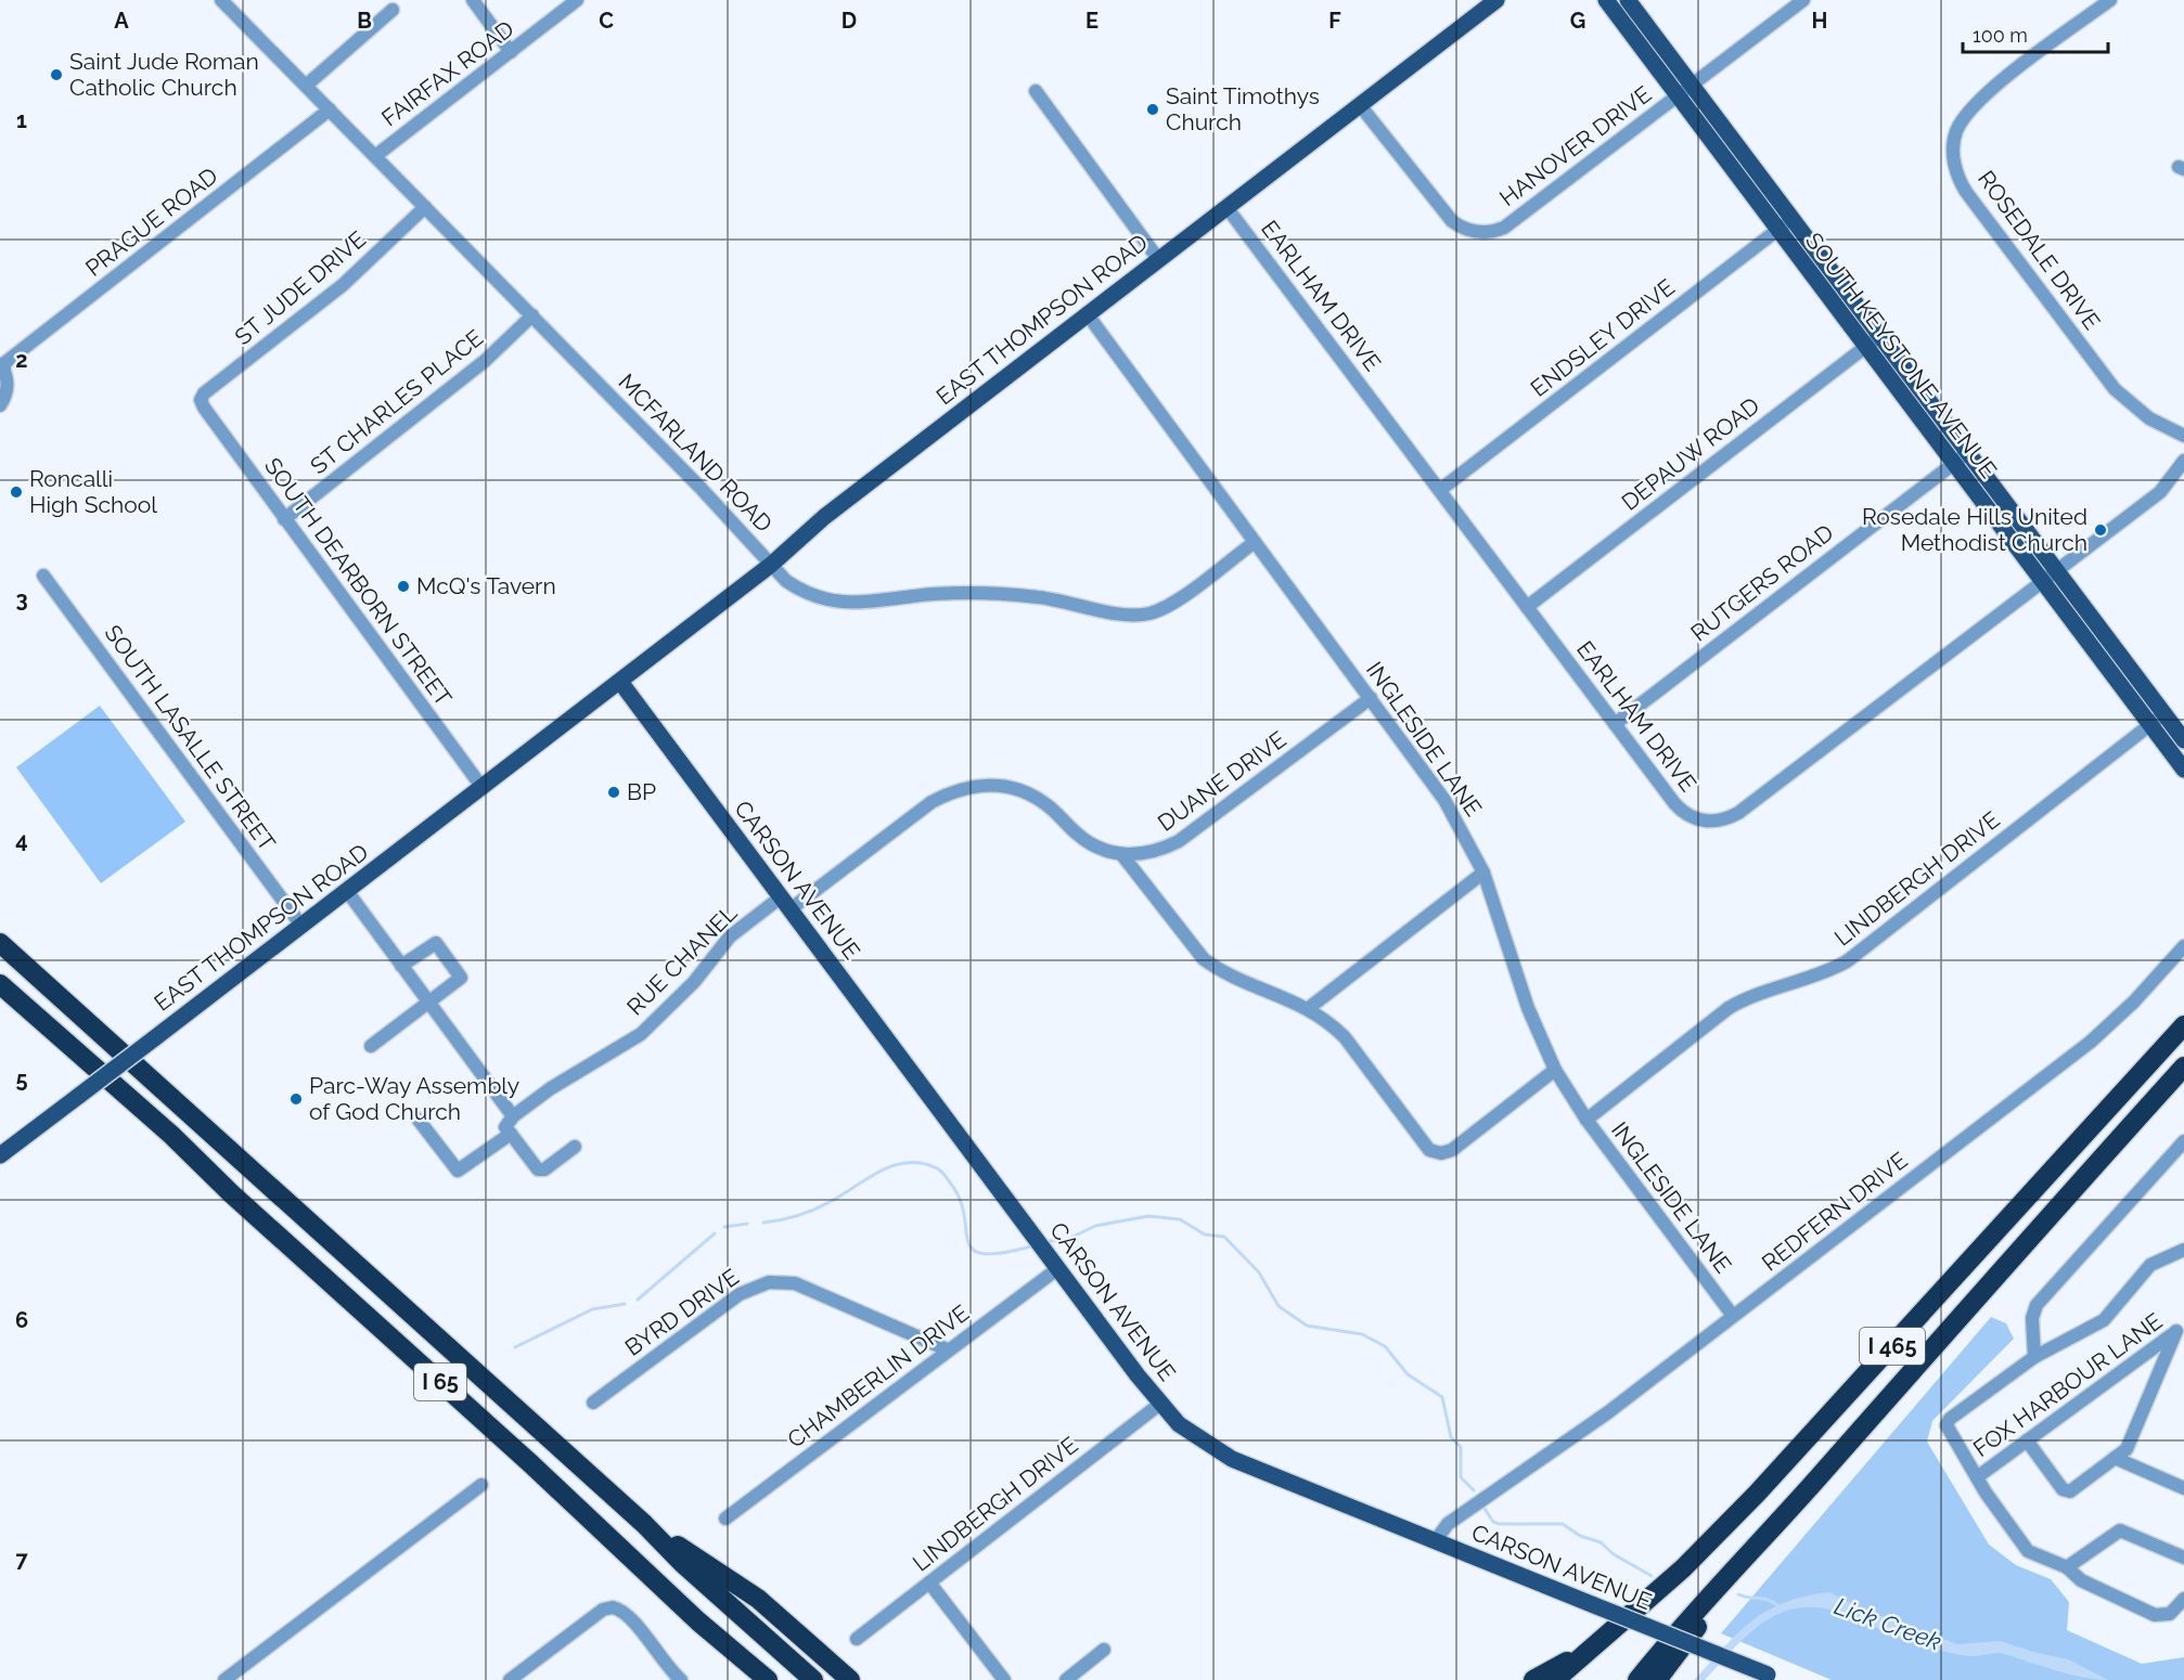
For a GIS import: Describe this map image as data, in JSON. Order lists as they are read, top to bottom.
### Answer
{
  "streets": {
    "highway": ["I 465", "I 65"],
    "main road": ["EAST THOMPSON ROAD", "SOUTH KEYSTONE AVENUE", "CARSON AVENUE"],
    "street": [
      "FAIRFAX ROAD",
      "HANOVER DRIVE",
      "PRAGUE ROAD",
      "ROSEDALE DRIVE",
      "ST JUDE DRIVE",
      "EARLHAM DRIVE",
      "ENDSLEY DRIVE",
      "ST CHARLES PLACE",
      "MCFARLAND ROAD",
      "DEPAUW ROAD",
      "SOUTH DEARBORN STREET",
      "RUTGERS ROAD",
      "SOUTH LASALLE STREET",
      "INGLESIDE LANE",
      "DUANE DRIVE",
      "LINDBERGH DRIVE",
      "RUE CHANEL",
      "REDFERN DRIVE",
      "BYRD DRIVE",
      "CHAMBERLIN DRIVE",
      "FOX HARBOUR LANE"
    ]
  },
  "crossings": [
    ["FAIRFAX ROAD", "MCFARLAND ROAD"],
    ["HANOVER DRIVE", "EAST THOMPSON ROAD"],
    ["HANOVER DRIVE", "SOUTH KEYSTONE AVENUE"],
    ["PRAGUE ROAD", "MCFARLAND ROAD"],
    ["ST JUDE DRIVE", "MCFARLAND ROAD"],
    ["ST JUDE DRIVE", "SOUTH DEARBORN STREET"],
    ["EARLHAM DRIVE", "EAST THOMPSON ROAD"],
    ["EARLHAM DRIVE", "ENDSLEY DRIVE"],
    ["EARLHAM DRIVE", "SOUTH KEYSTONE AVENUE"],
    ["EARLHAM DRIVE", "DEPAUW ROAD"],
    ["EARLHAM DRIVE", "RUTGERS ROAD"],
    ["EAST THOMPSON ROAD", "MCFARLAND ROAD"],
    ["EAST THOMPSON ROAD", "SOUTH DEARBORN STREET"],
    ["EAST THOMPSON ROAD", "SOUTH LASALLE STREET"],
    ["EAST THOMPSON ROAD", "INGLESIDE LANE"],
    ["EAST THOMPSON ROAD", "CARSON AVENUE"],
    ["ENDSLEY DRIVE", "SOUTH KEYSTONE AVENUE"],
    ["SOUTH KEYSTONE AVENUE", "DEPAUW ROAD"],
    ["SOUTH KEYSTONE AVENUE", "RUTGERS ROAD"],
    ["SOUTH KEYSTONE AVENUE", "LINDBERGH DRIVE"],
    ["ST CHARLES PLACE", "MCFARLAND ROAD"],
    ["ST CHARLES PLACE", "SOUTH DEARBORN STREET"],
    ["MCFARLAND ROAD", "INGLESIDE LANE"],
    ["INGLESIDE LANE", "DUANE DRIVE"],
    ["INGLESIDE LANE", "LINDBERGH DRIVE"],
    ["INGLESIDE LANE", "REDFERN DRIVE"],
    ["DUANE DRIVE", "CARSON AVENUE"],
    ["DUANE DRIVE", "RUE CHANEL"],
    ["LINDBERGH DRIVE", "CARSON AVENUE"],
    ["CARSON AVENUE", "RUE CHANEL"],
    ["CARSON AVENUE", "REDFERN DRIVE"],
    ["CARSON AVENUE", "CHAMBERLIN DRIVE"],
    ["BYRD DRIVE", "CHAMBERLIN DRIVE"]
  ],
  "water": ["Lick Creek"],
  "places": [
    "Saint Jude Roman Catholic Church",
    "Saint Timothys Church",
    "Roncalli High School",
    "Rosedale Hills United Methodist Church",
    "McQ's Tavern",
    "BP",
    "Parc-Way Assembly of God Church"
  ],
  "scale_bar": "100 m",
  "grid": {
    "columns": [
      "A",
      "B",
      "C",
      "D",
      "E",
      "F",
      "G",
      "H"
    ],
    "rows": [
      "1",
      "2",
      "3",
      "4",
      "5",
      "6",
      "7"
    ]
  }
}
